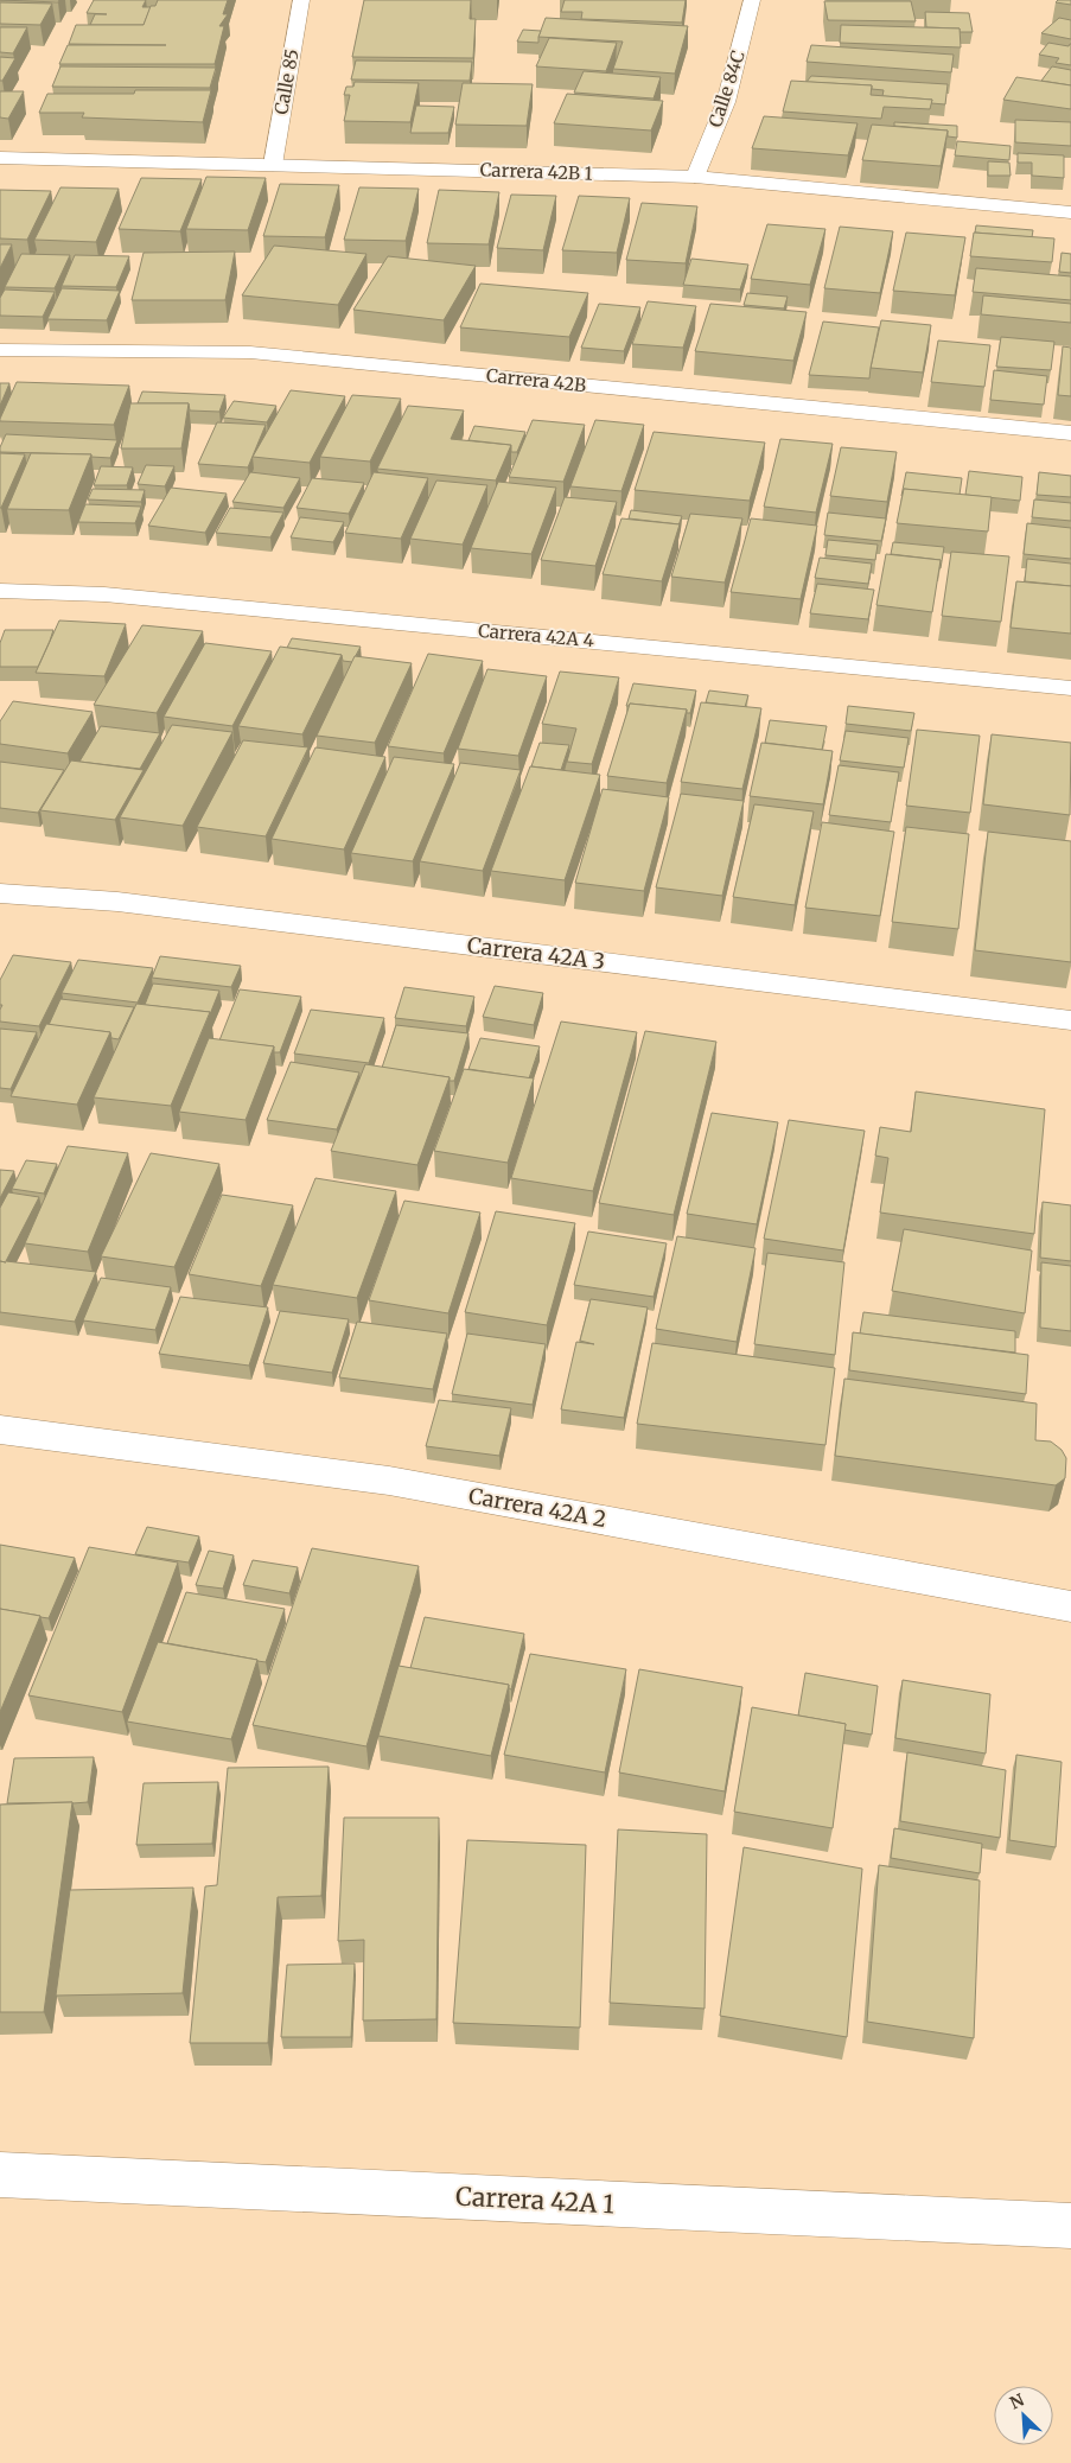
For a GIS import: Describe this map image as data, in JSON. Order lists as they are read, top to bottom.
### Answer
{
  "streets": {
    "street": [
      "Calle 85",
      "Calle 84C",
      "Carrera 42B 1",
      "Carrera 42B",
      "Carrera 42A 4",
      "Carrera 42A 3",
      "Carrera 42A 2",
      "Carrera 42A 1"
    ]
  },
  "crossings": [
    ["Calle 85", "Carrera 42B 1"],
    ["Calle 84C", "Carrera 42B 1"]
  ],
  "north": "top left"
}
